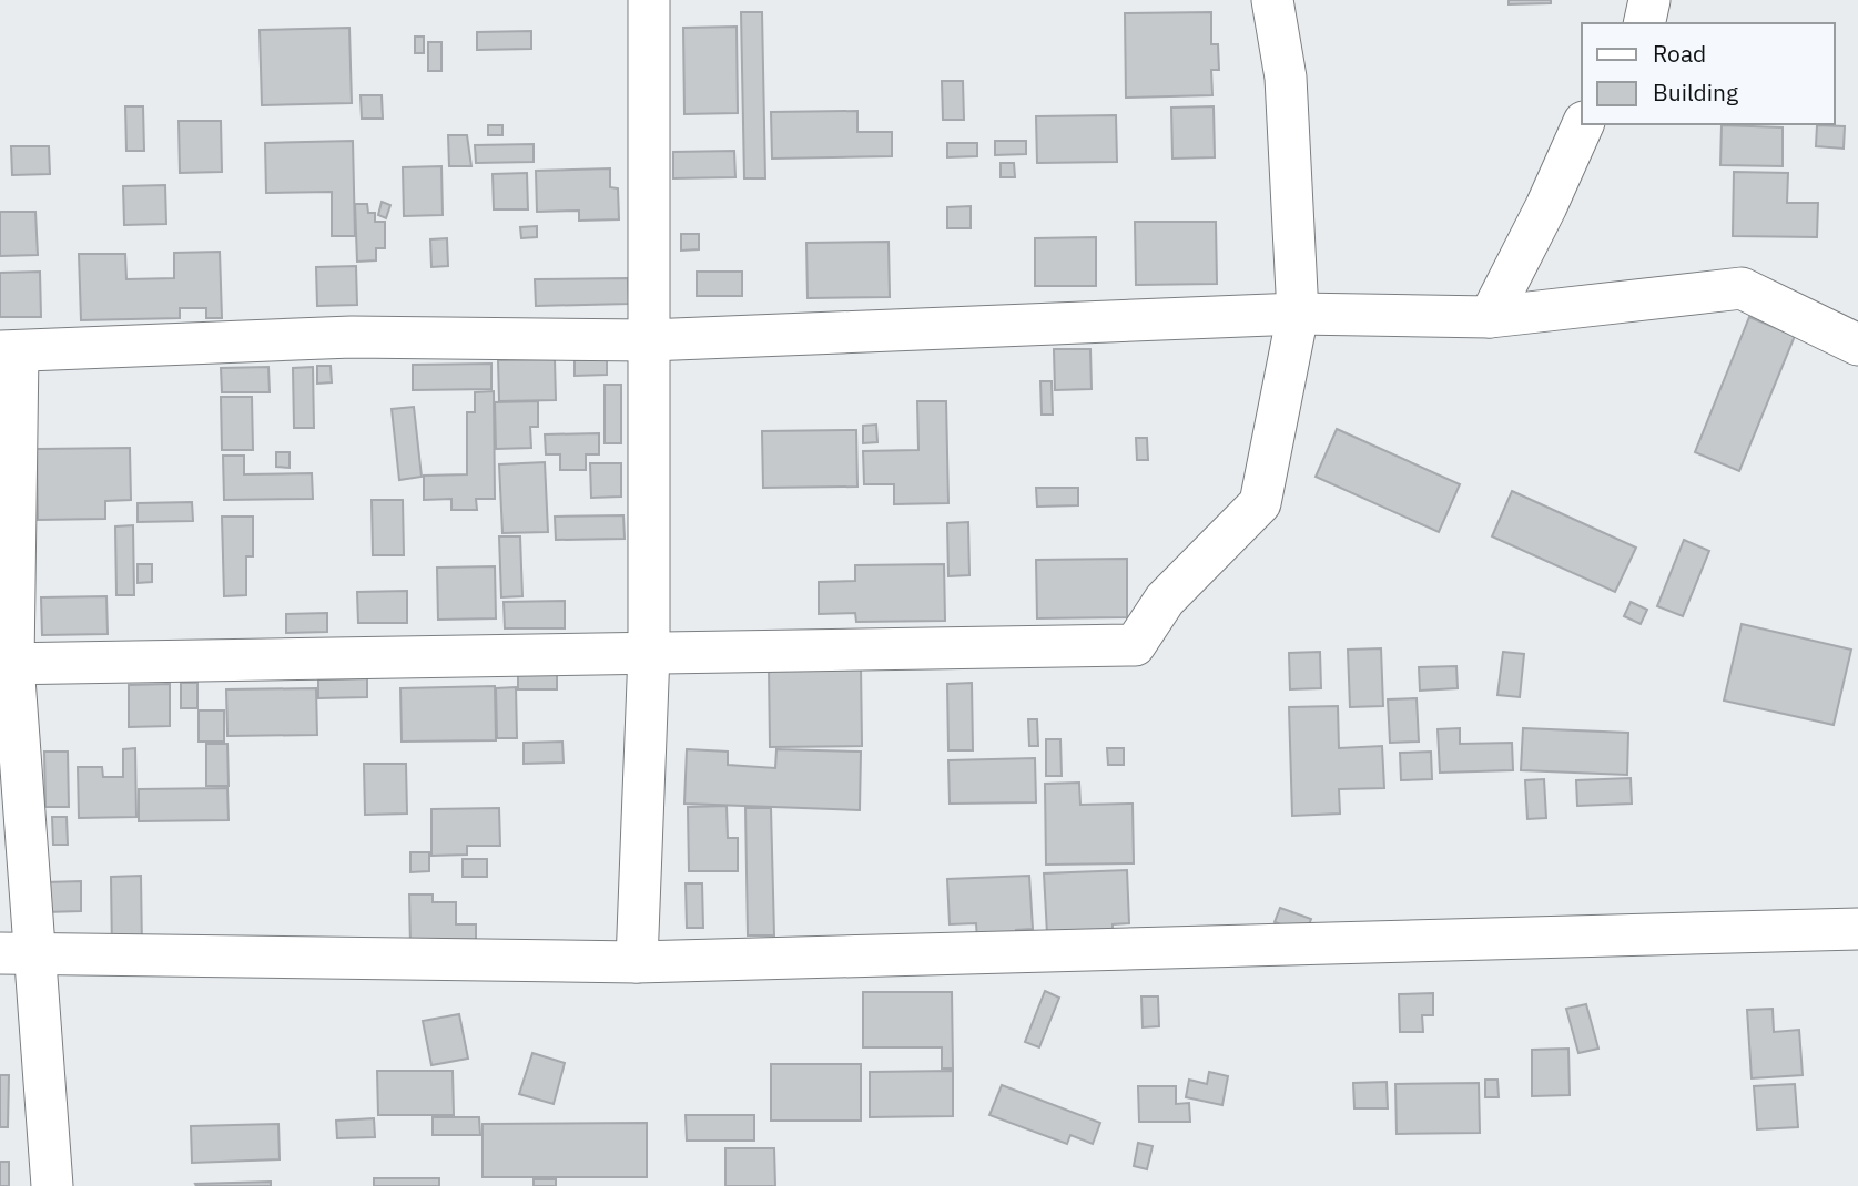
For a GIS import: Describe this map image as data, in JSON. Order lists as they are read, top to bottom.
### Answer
{
  "legend": ["Road", "Building"]
}
